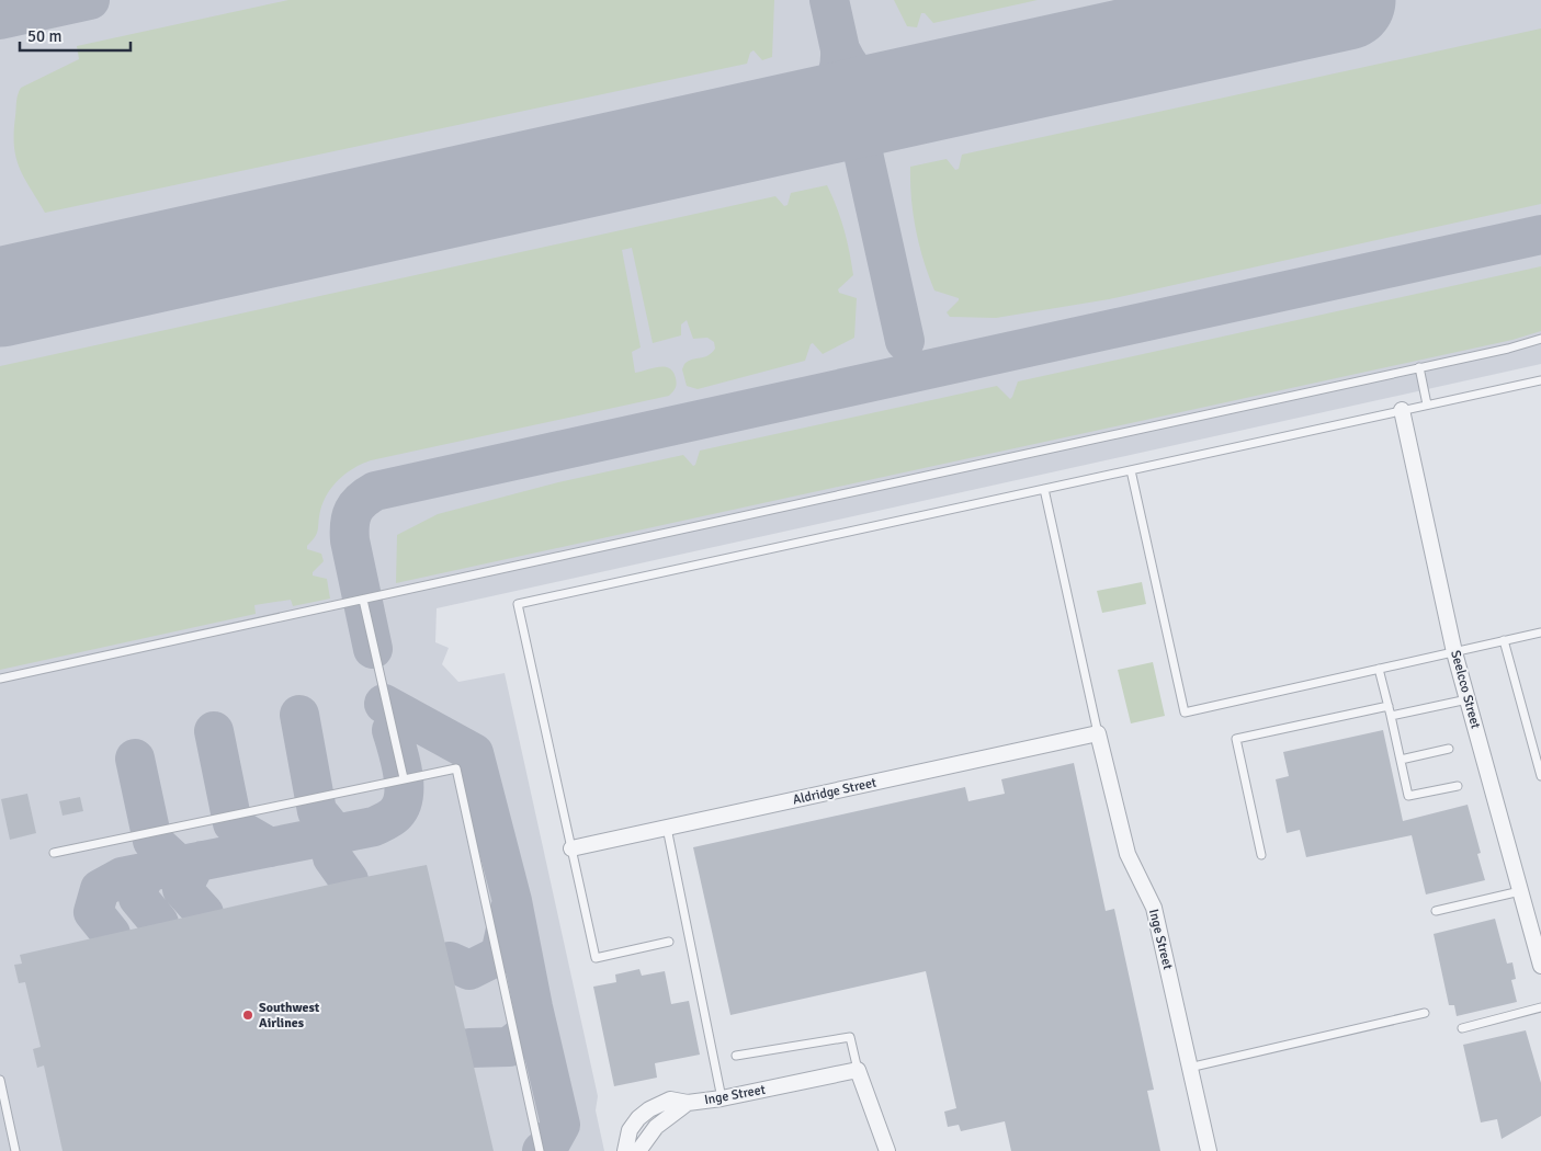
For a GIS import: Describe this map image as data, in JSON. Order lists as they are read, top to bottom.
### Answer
{
  "streets": {
    "street": ["Seelcco Street", "Aldridge Street", "Inge Street"]
  },
  "crossings": [
    ["Aldridge Street", "Inge Street"]
  ],
  "places": ["Southwest Airlines"],
  "scale_bar": "50 m"
}
